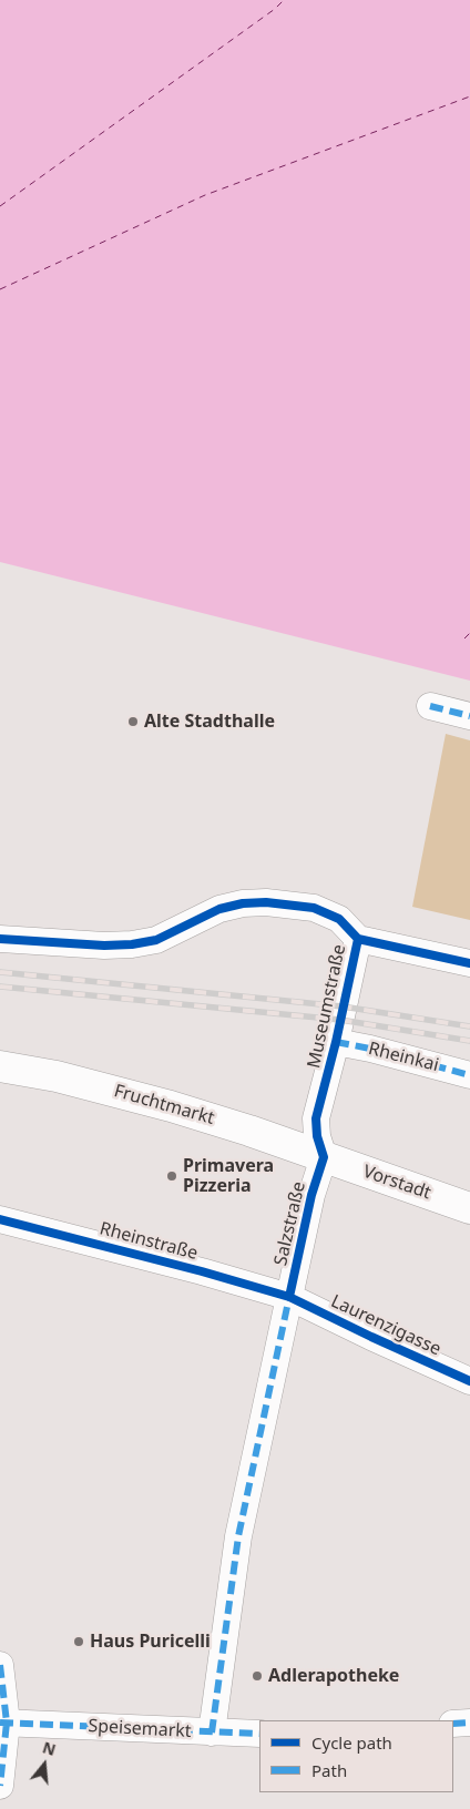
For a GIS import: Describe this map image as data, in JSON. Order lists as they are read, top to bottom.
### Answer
{
  "streets": {
    "main road": ["Fruchtmarkt", "Vorstadt"],
    "street": [
      "Museumstraße",
      "Rheinkai",
      "Salzstraße",
      "Rheinstraße",
      "Laurenzigasse",
      "Speisemarkt"
    ]
  },
  "crossings": [
    ["Museumstraße", "Rheinkai"],
    ["Museumstraße", "Fruchtmarkt"],
    ["Museumstraße", "Vorstadt"],
    ["Museumstraße", "Salzstraße"],
    ["Fruchtmarkt", "Vorstadt"],
    ["Fruchtmarkt", "Salzstraße"],
    ["Vorstadt", "Salzstraße"],
    ["Salzstraße", "Rheinstraße"],
    ["Salzstraße", "Laurenzigasse"],
    ["Salzstraße", "Speisemarkt"],
    ["Rheinstraße", "Laurenzigasse"]
  ],
  "places": [
    "Alte Stadthalle",
    "Primavera Pizzeria",
    "Haus Puricelli",
    "Adlerapotheke"
  ],
  "legend": ["Cycle path", "Path"],
  "north": "top"
}
